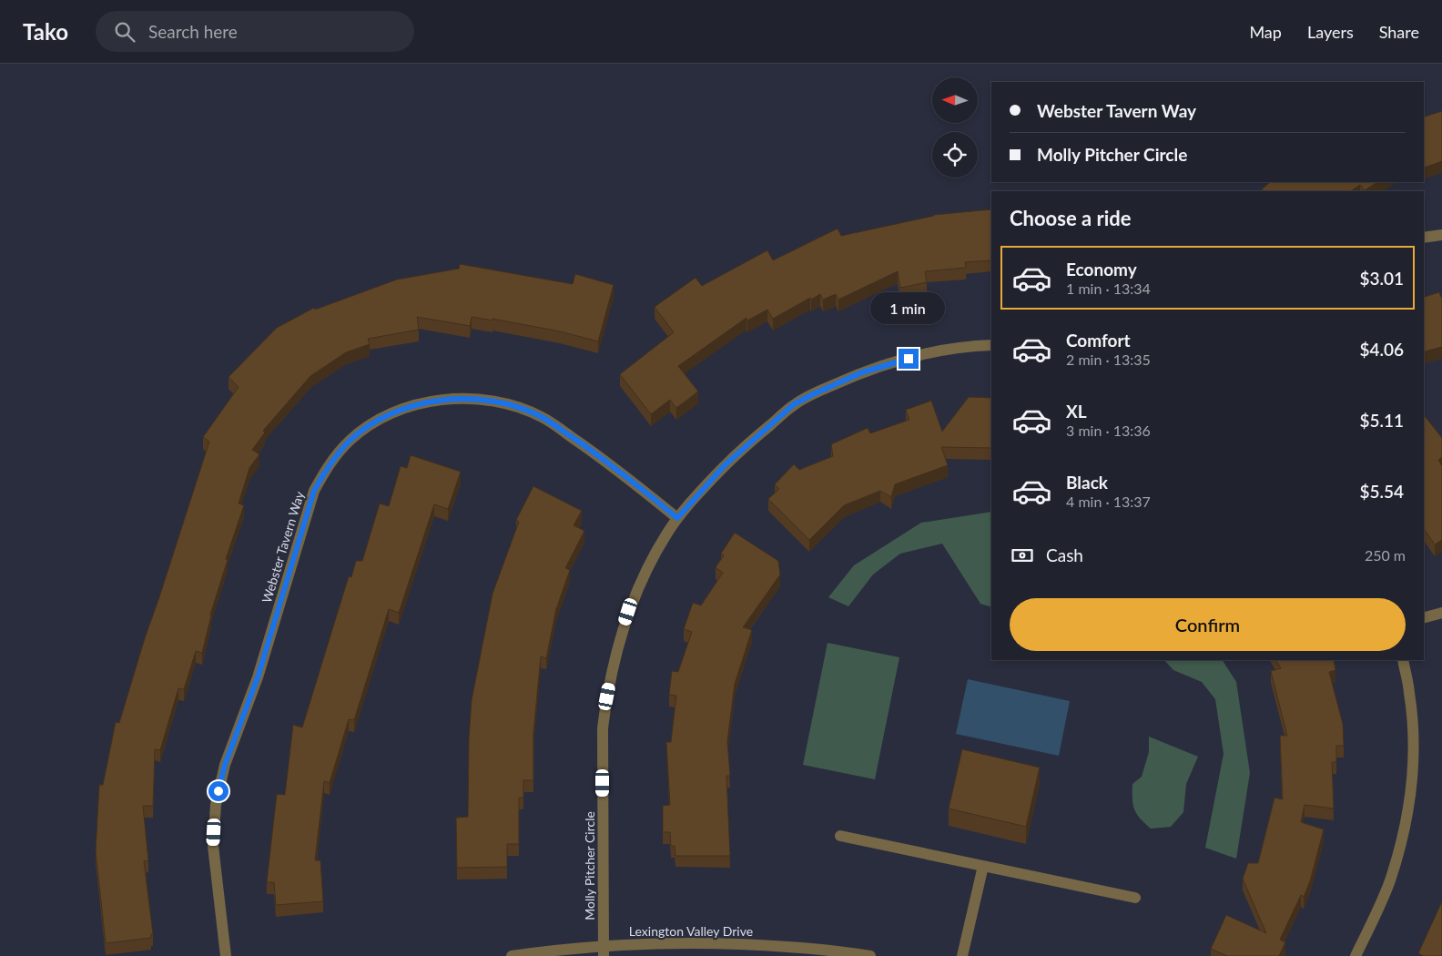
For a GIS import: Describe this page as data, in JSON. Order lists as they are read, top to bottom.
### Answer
{
  "streets": {
    "street": ["Webster Tavern Way", "Molly Pitcher Circle", "Lexington Valley Drive"]
  },
  "crossings": [
    ["Webster Tavern Way", "Molly Pitcher Circle"],
    ["Molly Pitcher Circle", "Lexington Valley Drive"]
  ],
  "north": "left",
  "page": {
    "header": "Tako",
    "search": "Search here",
    "nav": ["Map", "Layers", "Share"],
    "banner": ["Webster Tavern Way", "Molly Pitcher Circle"],
    "heading": "Choose a ride",
    "list": [
      {
        "name": "Economy",
        "note": "1 min · 13:34",
        "value": "$3.01"
      },
      {
        "name": "Comfort",
        "note": "2 min · 13:35",
        "value": "$4.06"
      },
      {
        "name": "XL",
        "note": "3 min · 13:36",
        "value": "$5.11"
      },
      {
        "name": "Black",
        "note": "4 min · 13:37",
        "value": "$5.54"
      }
    ],
    "bubble": "1 min",
    "pay": ["Cash", "250 m"],
    "buttons": "Confirm"
  }
}
